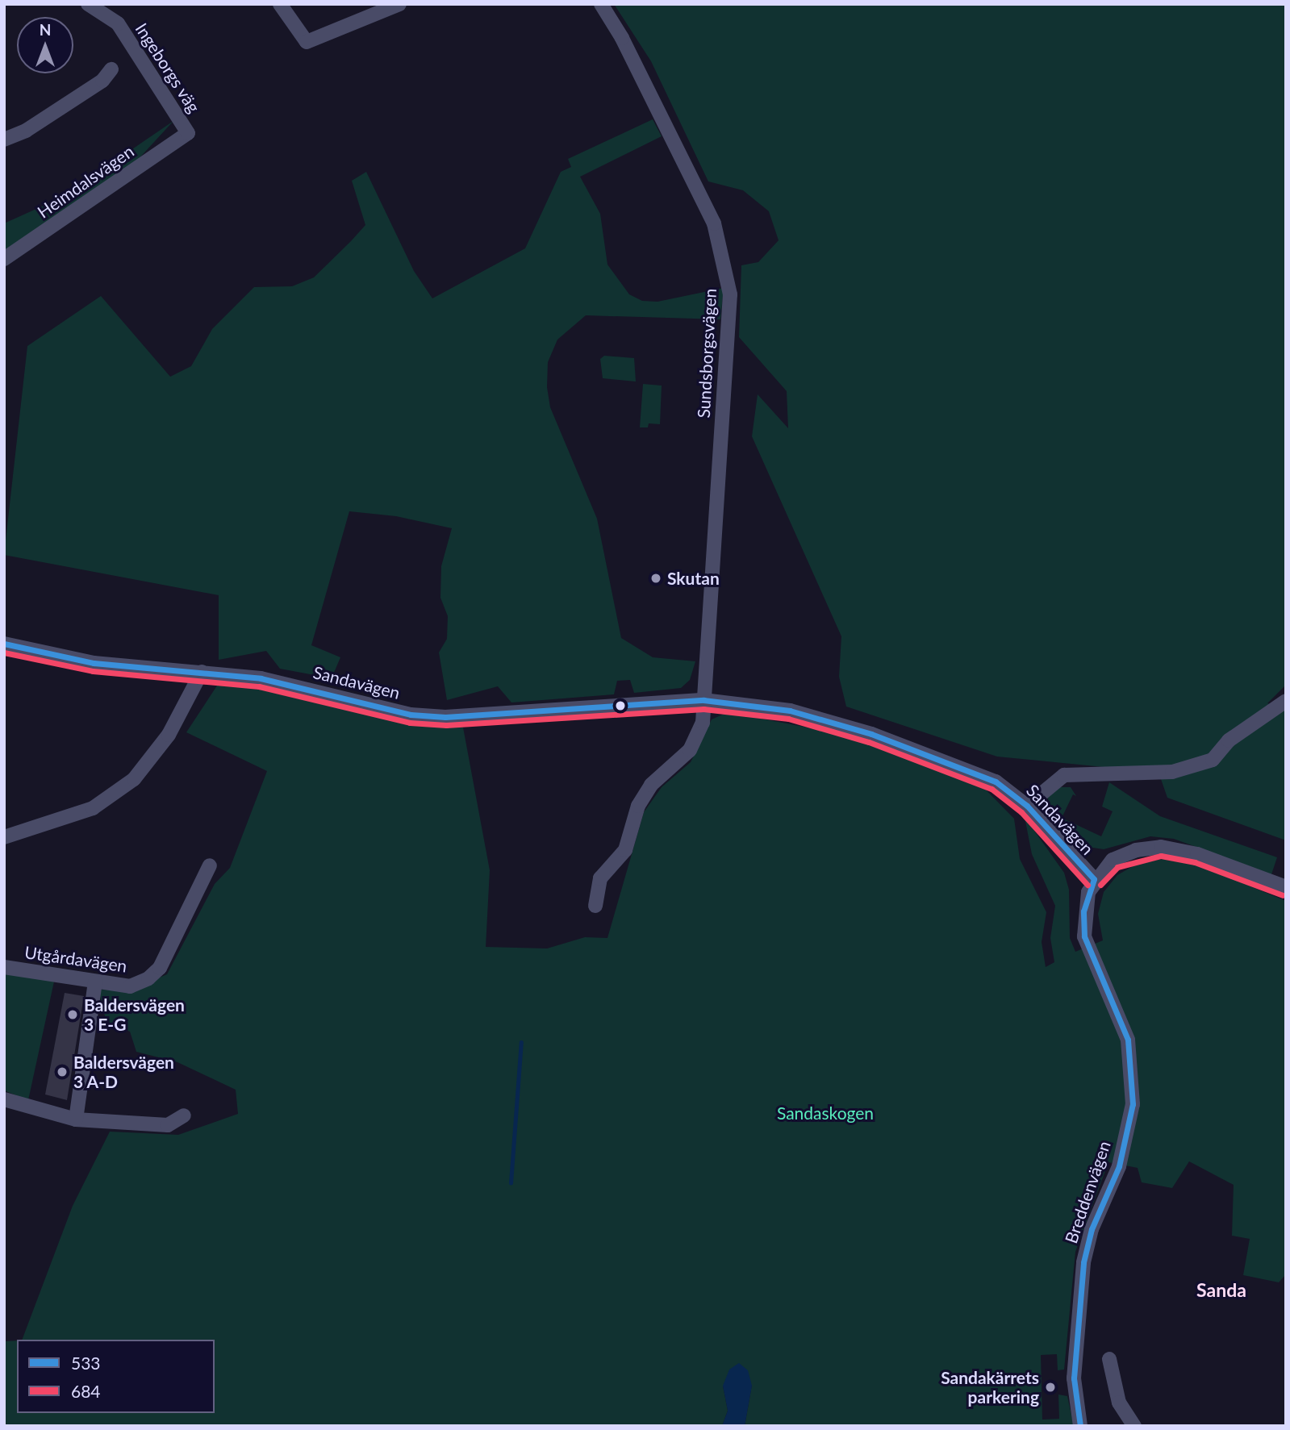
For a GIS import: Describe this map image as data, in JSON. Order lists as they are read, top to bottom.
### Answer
{
  "streets": {
    "street": [
      "Ingeborgs väg",
      "Heimdalsvägen",
      "Sundsborgsvägen",
      "Sandavägen",
      "Utgårdavägen",
      "Breddenvägen"
    ]
  },
  "crossings": [
    ["Ingeborgs väg", "Heimdalsvägen"],
    ["Sundsborgsvägen", "Sandavägen"],
    ["Sandavägen", "Breddenvägen"]
  ],
  "districts": ["Sanda"],
  "parks": ["Sandaskogen"],
  "places": [
    "Skutan",
    "Baldersvägen 3 E-G",
    "Baldersvägen 3 A-D",
    "Sandakärrets parkering"
  ],
  "lines": ["transit line 533", "transit line 684"],
  "legend": ["533", "684"],
  "north": "top"
}
